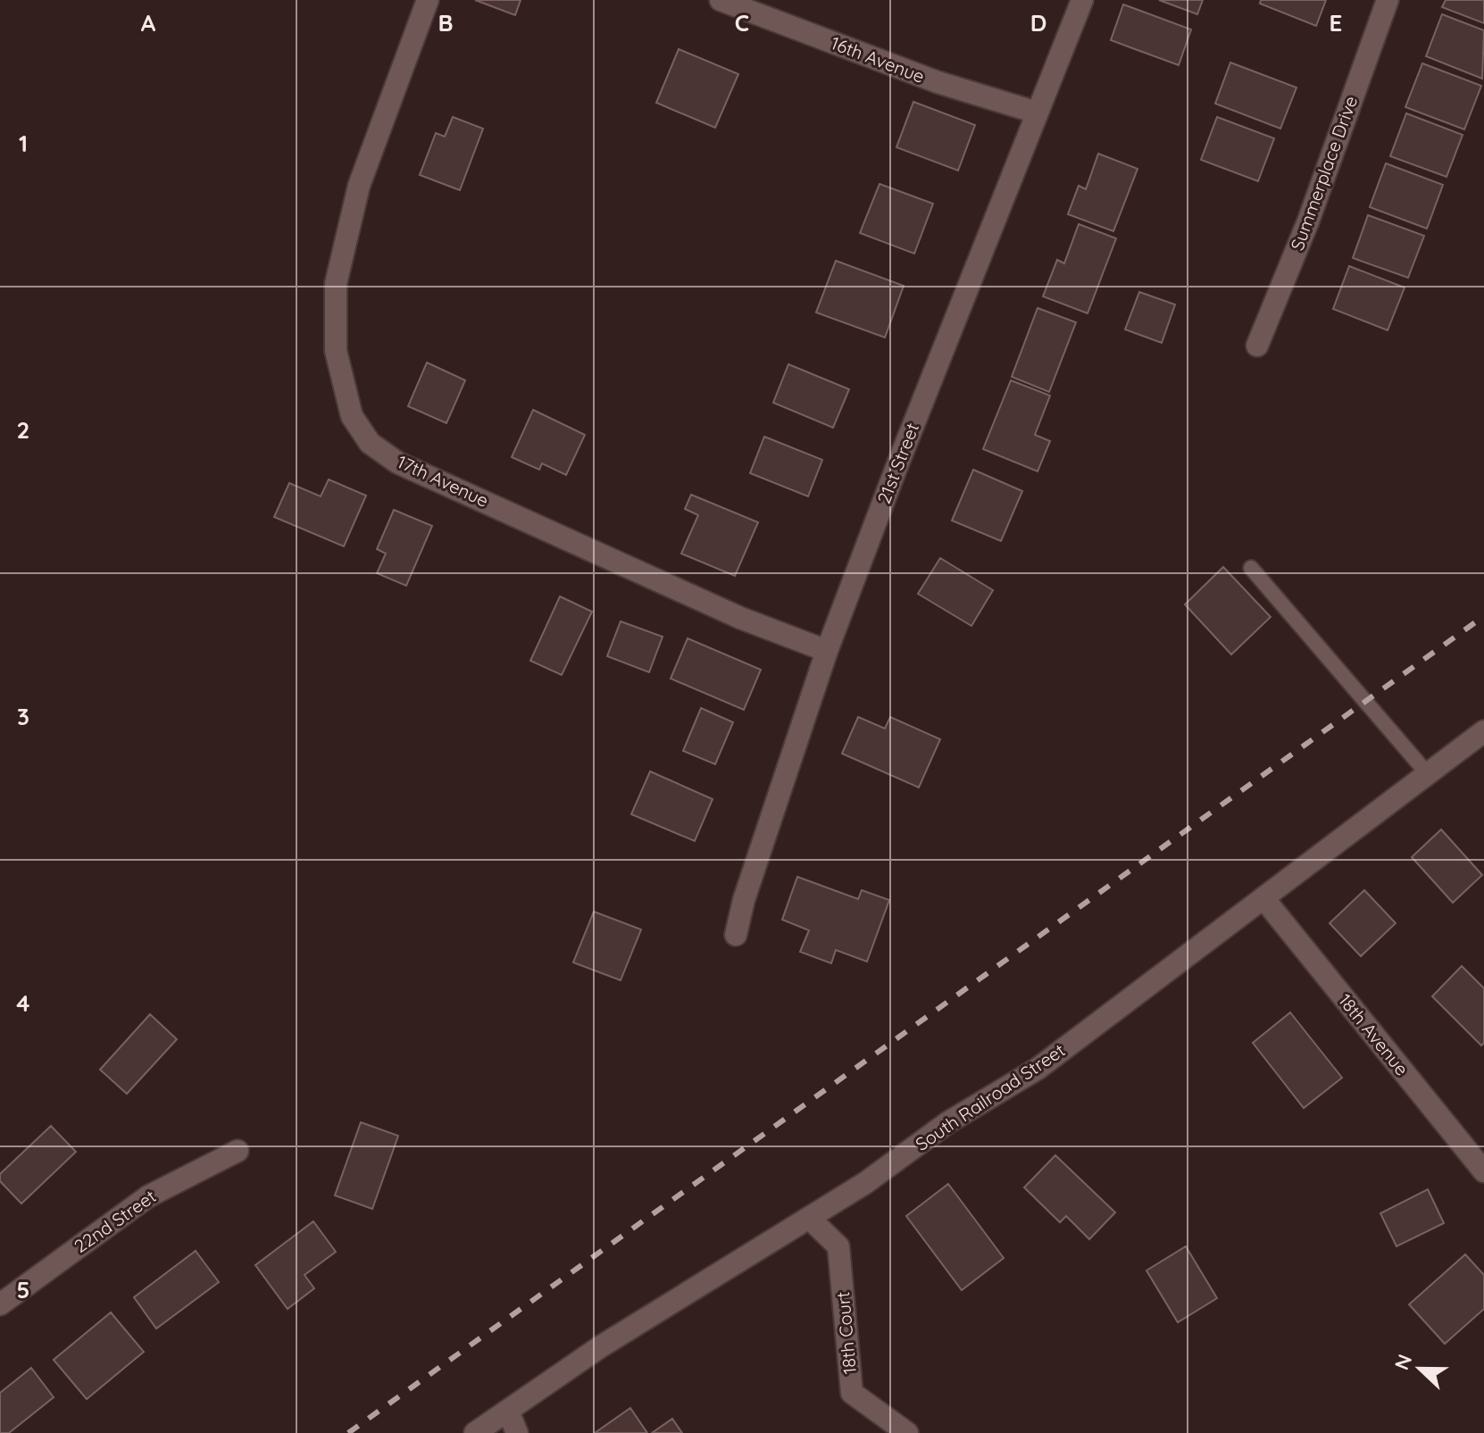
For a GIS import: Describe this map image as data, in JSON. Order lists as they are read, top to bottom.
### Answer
{
  "streets": {
    "street": [
      "16th Avenue",
      "Summerplace Drive",
      "21st Street",
      "17th Avenue",
      "18th Avenue",
      "South Railroad Street",
      "22nd Street",
      "18th Court"
    ]
  },
  "crossings": [
    ["16th Avenue", "21st Street"],
    ["21st Street", "17th Avenue"],
    ["18th Avenue", "South Railroad Street"],
    ["South Railroad Street", "18th Court"]
  ],
  "north": "left",
  "grid": {
    "columns": [
      "A",
      "B",
      "C",
      "D",
      "E"
    ],
    "rows": [
      "1",
      "2",
      "3",
      "4",
      "5"
    ]
  }
}
